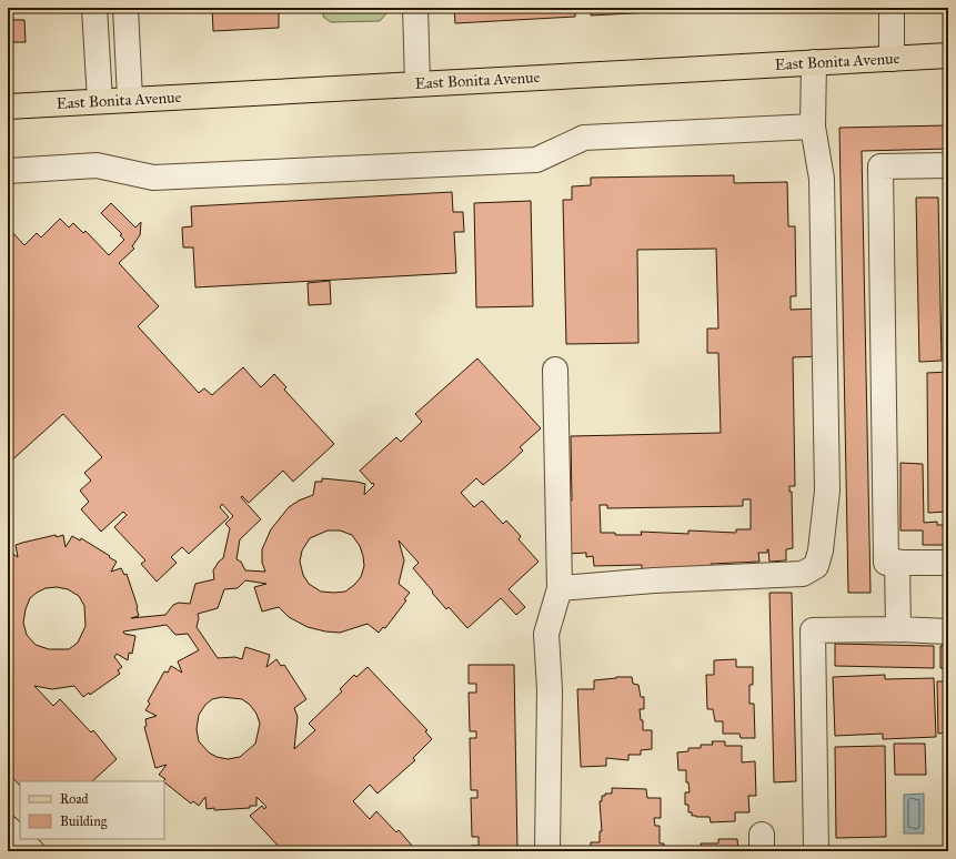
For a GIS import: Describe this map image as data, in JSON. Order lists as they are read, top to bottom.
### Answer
{
  "streets": {
    "main road": ["East Bonita Avenue"]
  },
  "legend": ["Road", "Building"]
}
